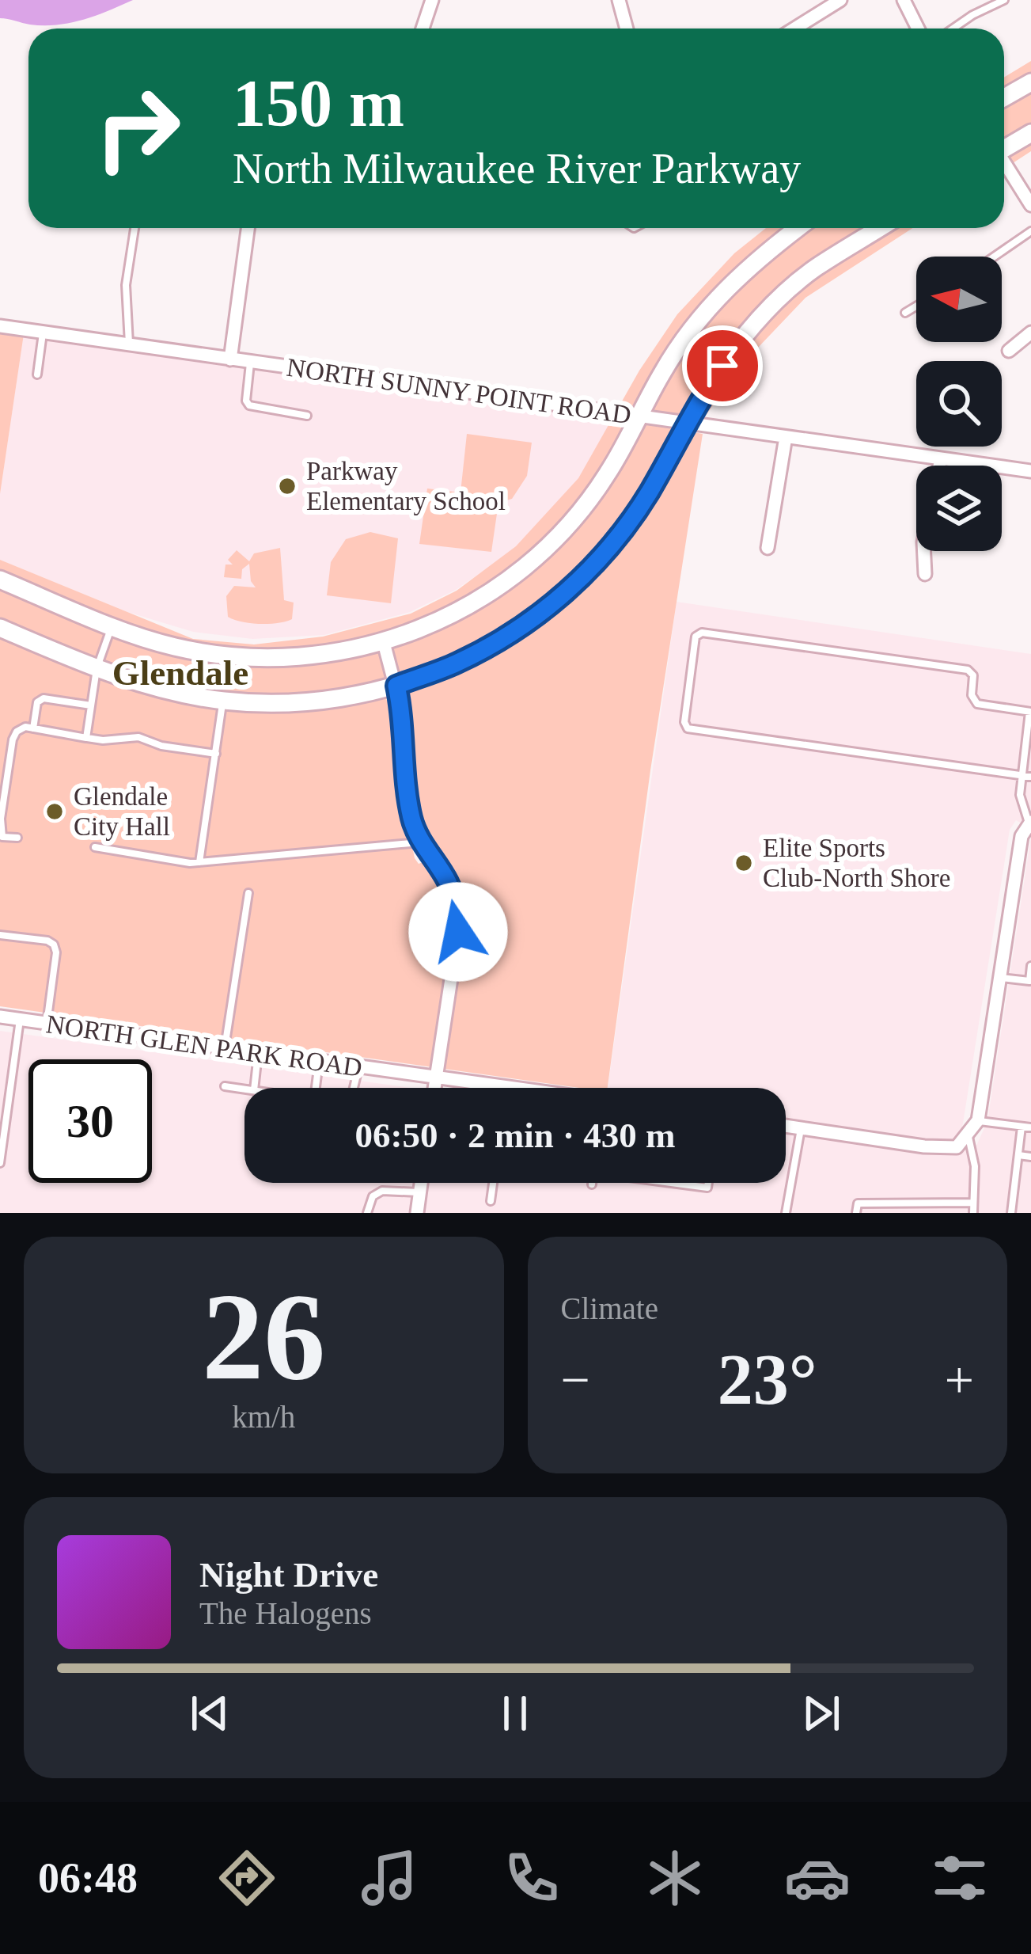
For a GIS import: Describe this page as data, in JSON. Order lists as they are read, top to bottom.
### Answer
{
  "streets": {
    "street": ["NORTH SUNNY POINT ROAD", "NORTH GLEN PARK ROAD"]
  },
  "districts": ["Glendale"],
  "places": ["Parkway Elementary School", "Glendale City Hall", "Elite Sports Club-North Shore"],
  "north": "left",
  "page": {
    "turn": ["150 m", "North Milwaukee River Parkway"],
    "limit": "30",
    "trip": "06:50 · 2 min · 430 m",
    "tile": [
      ["26", "km/h"],
      "Climate"
    ],
    "heat": ["−", "23°", "+"],
    "song": ["Night Drive", "The Halogens"],
    "tabs": "06:48"
  }
}
